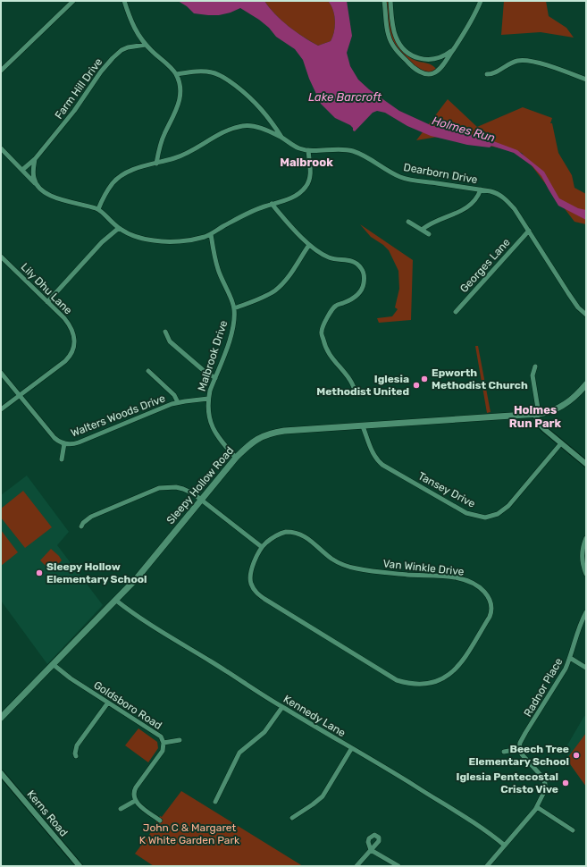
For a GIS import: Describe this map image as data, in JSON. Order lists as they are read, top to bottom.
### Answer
{
  "streets": {
    "main road": ["Sleepy Hollow Road"],
    "street": [
      "Farm Hill Drive",
      "Dearborn Drive",
      "Georges Lane",
      "Lily Dhu Lane",
      "Malbrook Drive",
      "Walters Woods Drive",
      "Tansey Drive",
      "Van Winkle Drive",
      "Radnor Place",
      "Goldsboro Road",
      "Kennedy Lane",
      "Kerns Road"
    ]
  },
  "crossings": [
    ["Dearborn Drive", "Georges Lane"],
    ["Lily Dhu Lane", "Walters Woods Drive"],
    ["Malbrook Drive", "Walters Woods Drive"],
    ["Malbrook Drive", "Sleepy Hollow Road"],
    ["Sleepy Hollow Road", "Tansey Drive"],
    ["Sleepy Hollow Road", "Goldsboro Road"],
    ["Sleepy Hollow Road", "Kennedy Lane"]
  ],
  "districts": ["Malbrook", "Holmes Run Park"],
  "water": ["Lake Barcroft", "Holmes Run"],
  "parks": ["John C & Margaret K White Garden Park"],
  "places": [
    "Epworth Methodist Church",
    "Iglesia Methodist United",
    "Sleepy Hollow Elementary School",
    "Beech Tree Elementary School",
    "Iglesia Pentecostal Cristo Vive"
  ]
}
